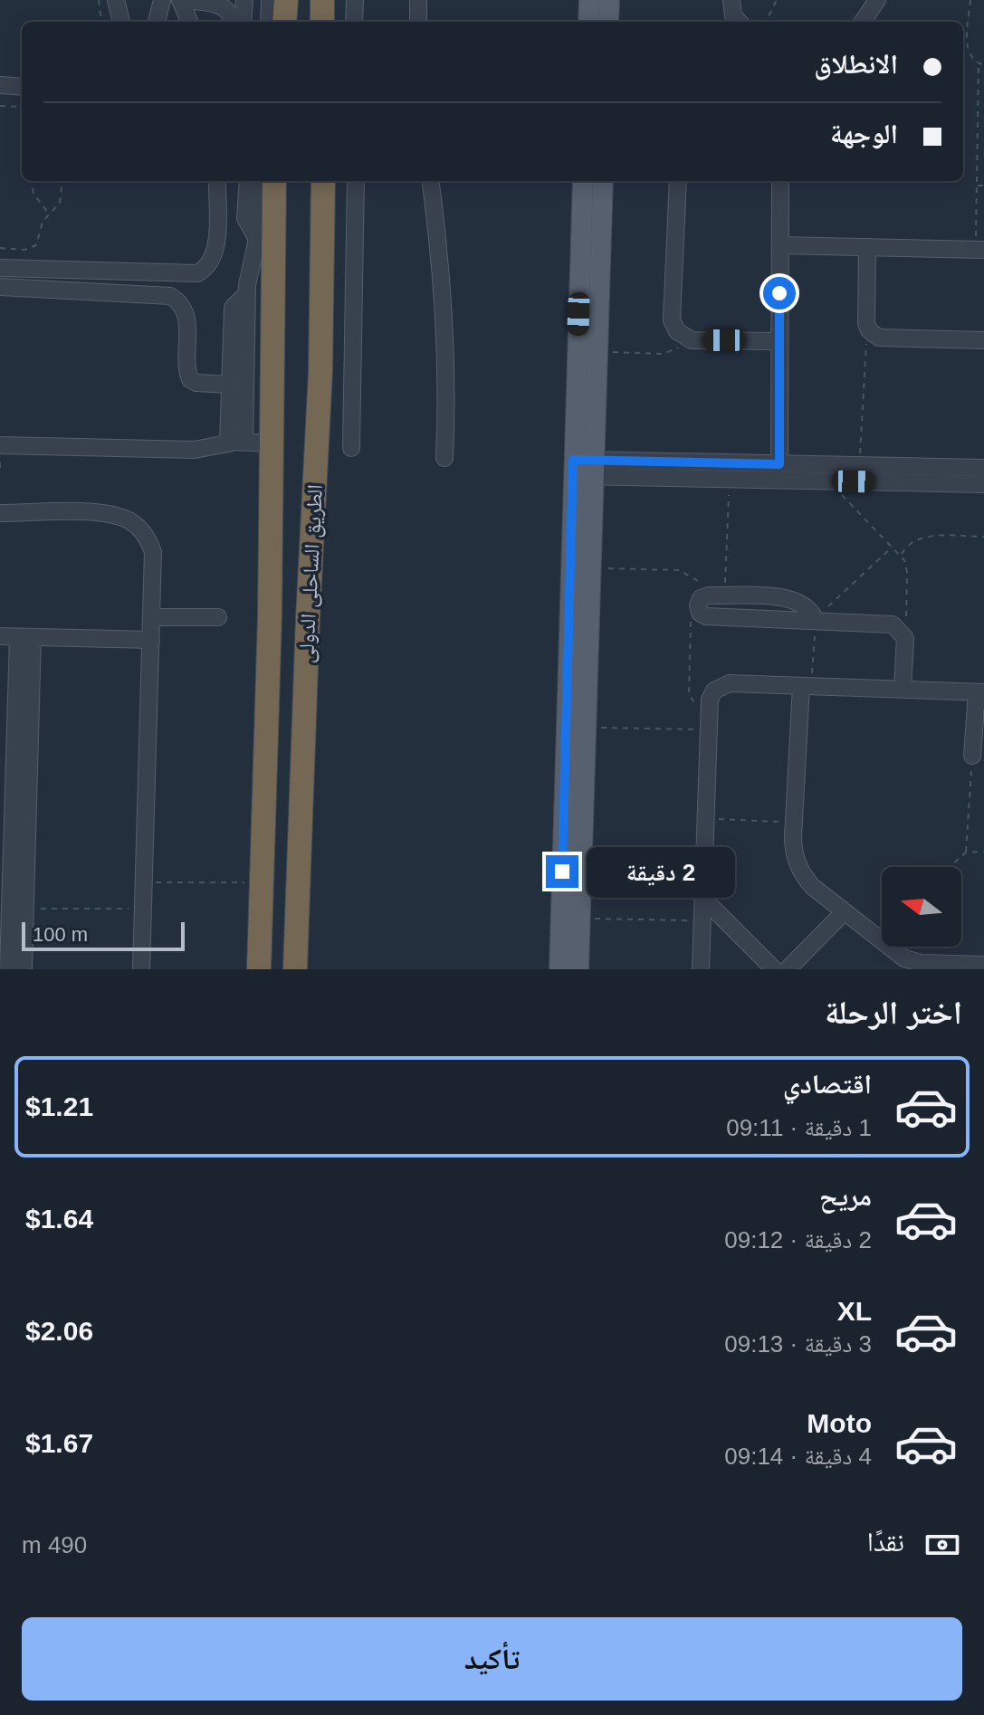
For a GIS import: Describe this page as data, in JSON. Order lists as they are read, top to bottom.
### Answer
{
  "streets": {
    "highway": ["الطريق الساحلى الدولى"]
  },
  "scale_bar": "100 m",
  "north": "left",
  "page": {
    "banner": ["الانطلاق", "الوجهة"],
    "bubble": "2 دقيقة",
    "scale": "100 m",
    "heading": "اختر الرحلة",
    "list": [
      {
        "name": "اقتصادي",
        "note": "1 دقيقة · 09:11",
        "value": "$1.21"
      },
      {
        "name": "مريح",
        "note": "2 دقيقة · 09:12",
        "value": "$1.64"
      },
      {
        "name": "XL",
        "note": "3 دقيقة · 09:13",
        "value": "$2.06"
      },
      {
        "name": "Moto",
        "note": "4 دقيقة · 09:14",
        "value": "$1.67"
      }
    ],
    "pay": ["نقدًا", "490 m"],
    "buttons": "تأكيد"
  }
}
